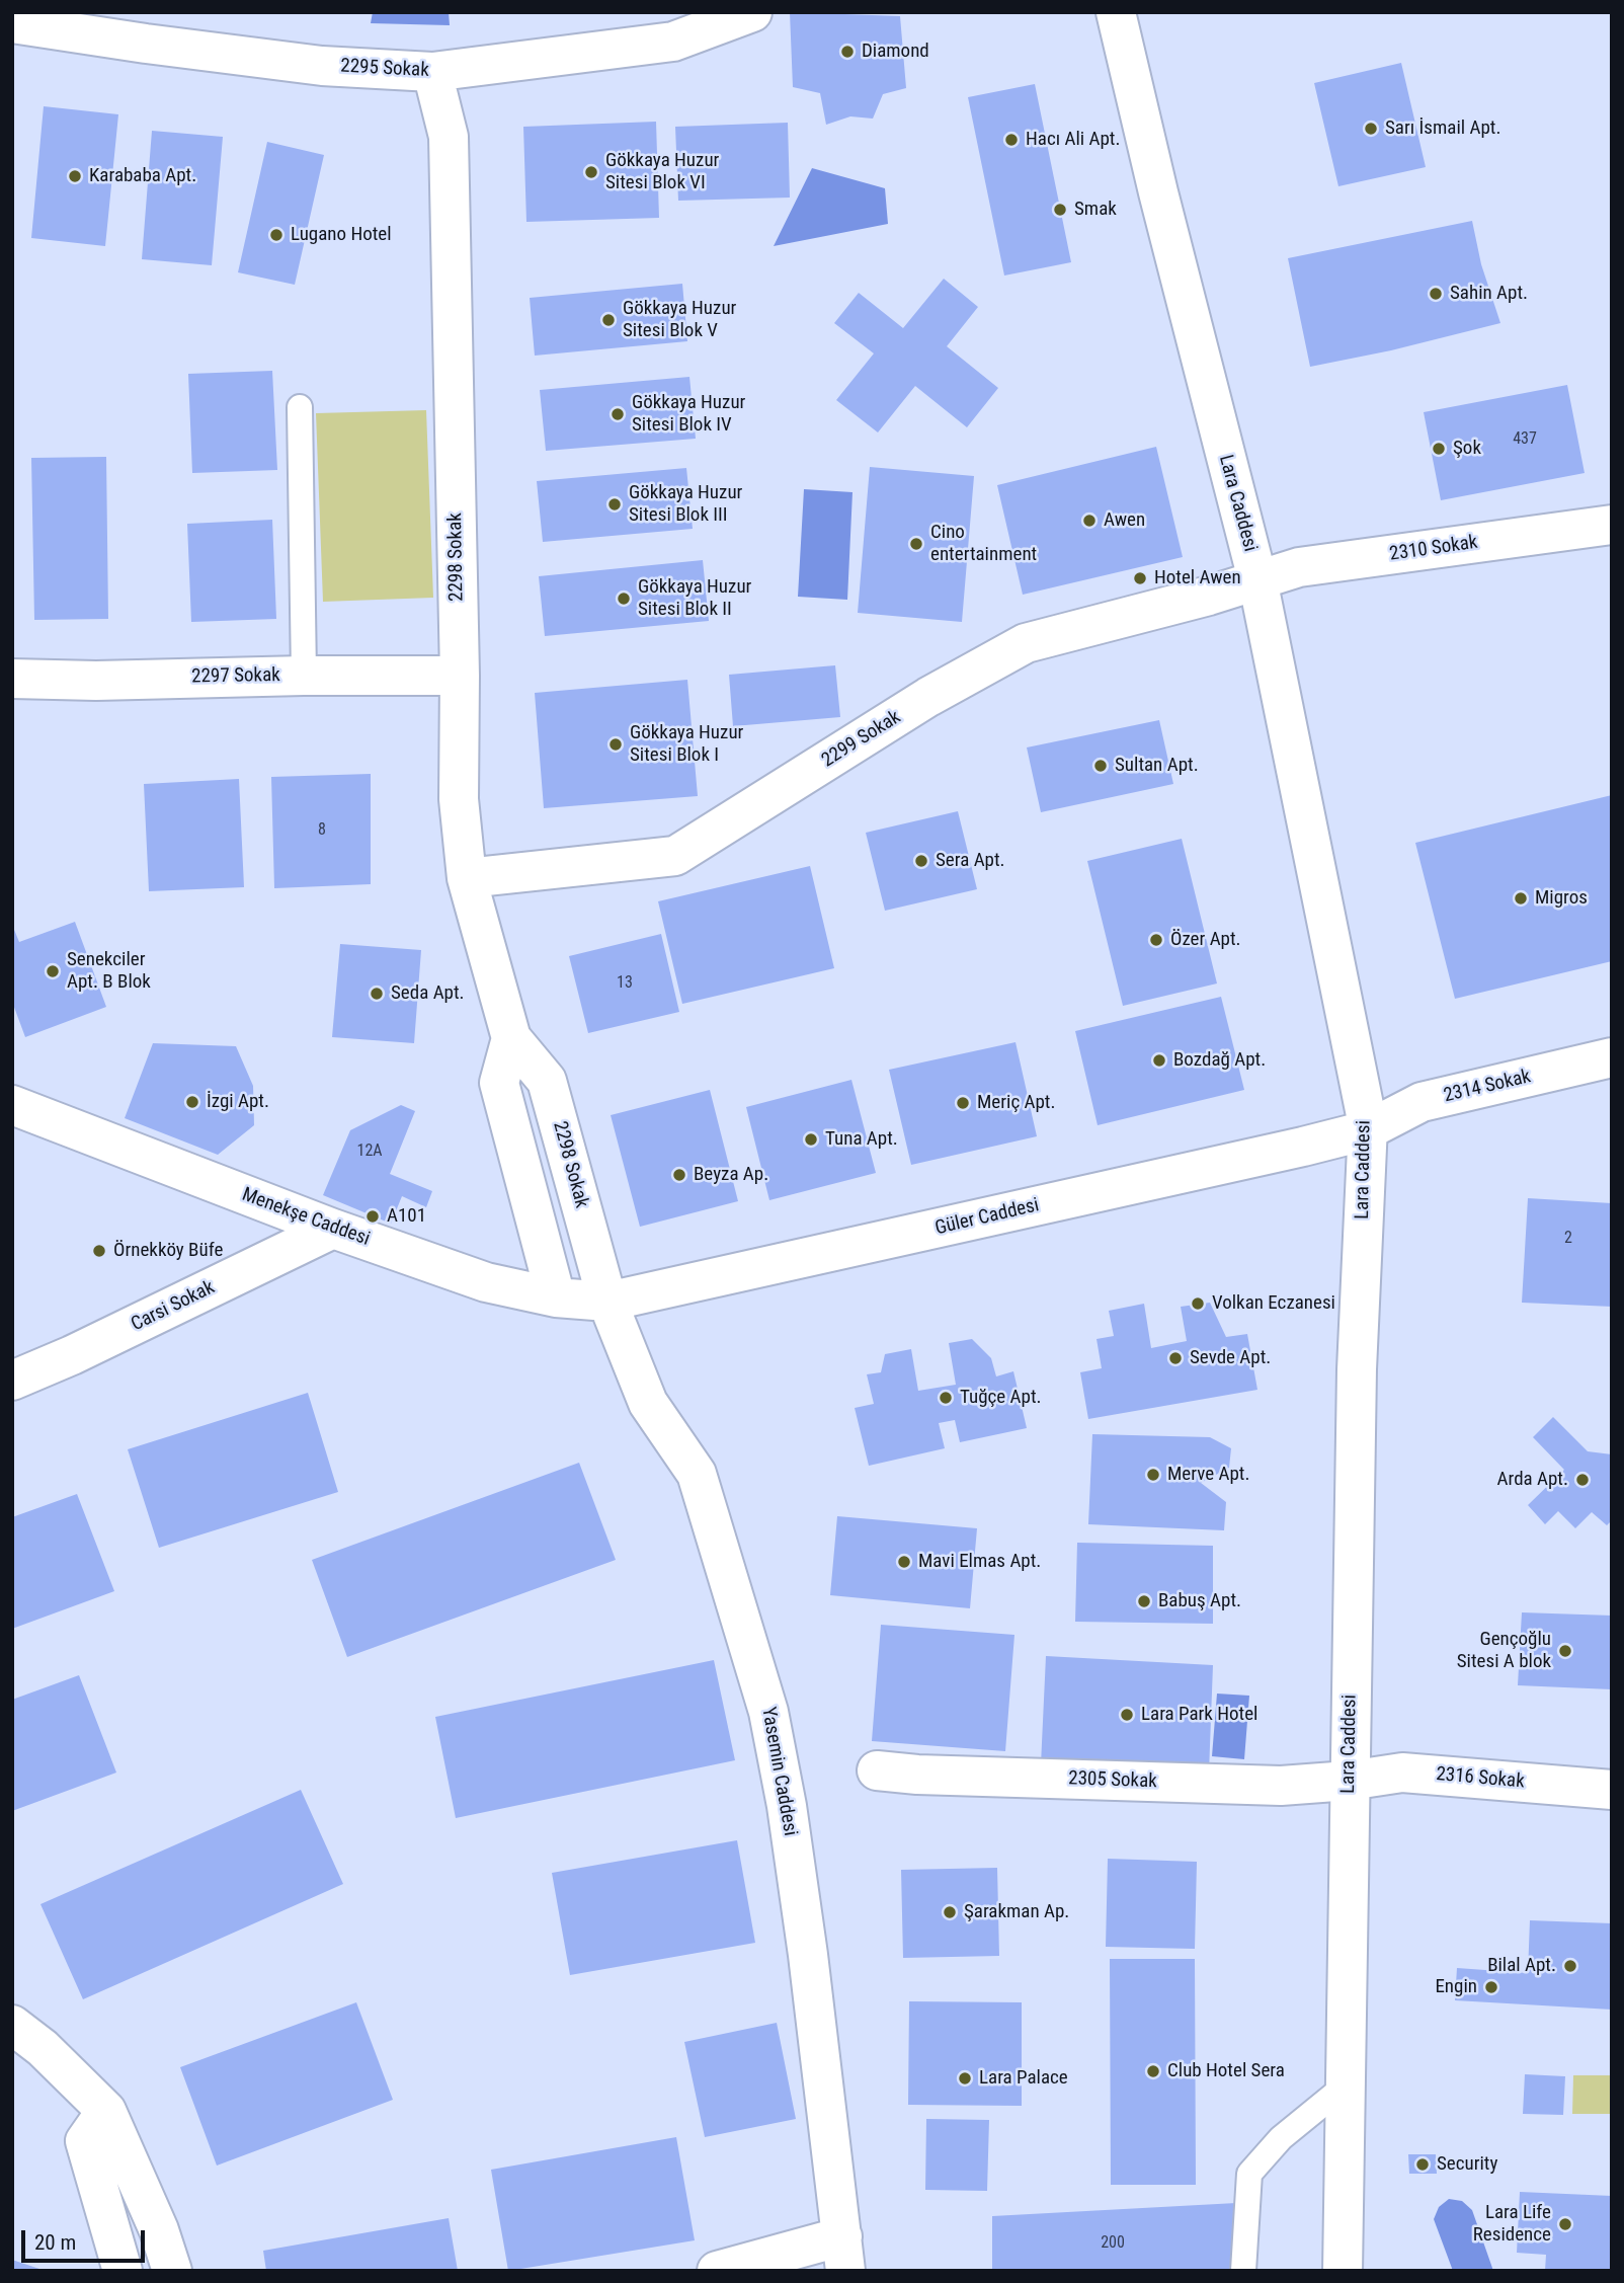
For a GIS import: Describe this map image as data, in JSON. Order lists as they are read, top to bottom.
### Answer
{
  "streets": {
    "street": [
      "2295 Sokak",
      "Lara Caddesi",
      "2310 Sokak",
      "2298 Sokak",
      "2297 Sokak",
      "2299 Sokak",
      "2314 Sokak",
      "Menekşe Caddesi",
      "Güler Caddesi",
      "Carsi Sokak",
      "Yasemin Caddesi",
      "2316 Sokak",
      "2305 Sokak"
    ]
  },
  "crossings": [
    ["2295 Sokak", "2298 Sokak"],
    ["Lara Caddesi", "2310 Sokak"],
    ["Lara Caddesi", "2299 Sokak"],
    ["Lara Caddesi", "2314 Sokak"],
    ["Lara Caddesi", "Güler Caddesi"],
    ["Lara Caddesi", "2316 Sokak"],
    ["Lara Caddesi", "2305 Sokak"],
    ["2310 Sokak", "2299 Sokak"],
    ["2298 Sokak", "2297 Sokak"],
    ["2298 Sokak", "2299 Sokak"],
    ["2298 Sokak", "Menekşe Caddesi"],
    ["2298 Sokak", "Güler Caddesi"],
    ["2298 Sokak", "Yasemin Caddesi"],
    ["2314 Sokak", "Güler Caddesi"],
    ["Menekşe Caddesi", "Güler Caddesi"],
    ["Menekşe Caddesi", "Carsi Sokak"],
    ["Menekşe Caddesi", "Yasemin Caddesi"],
    ["Güler Caddesi", "Yasemin Caddesi"],
    ["2316 Sokak", "2305 Sokak"]
  ],
  "places": [
    "Diamond",
    "Sarı İsmail Apt.",
    "Hacı Ali Apt.",
    "Gökkaya Huzur Sitesi Blok VI",
    "Karababa Apt.",
    "Smak",
    "Lugano Hotel",
    "Sahin Apt.",
    "Gökkaya Huzur Sitesi Blok V",
    "Gökkaya Huzur Sitesi Blok IV",
    "Şok",
    "Gökkaya Huzur Sitesi Blok III",
    "Awen",
    "Cino entertainment",
    "Hotel Awen",
    "Gökkaya Huzur Sitesi Blok II",
    "Gökkaya Huzur Sitesi Blok I",
    "Sultan Apt.",
    "Sera Apt.",
    "Migros",
    "Özer Apt.",
    "Senekciler Apt. B Blok",
    "Seda Apt.",
    "Bozdağ Apt.",
    "İzgi Apt.",
    "Meriç Apt.",
    "Tuna Apt.",
    "Beyza Ap.",
    "A101",
    "Örnekköy Büfe",
    "Volkan Eczanesi",
    "Sevde Apt.",
    "Tuğçe Apt.",
    "Merve Apt.",
    "Arda Apt.",
    "Mavi Elmas Apt.",
    "Babuş Apt.",
    "Gençoğlu Sitesi A blok",
    "Lara Park Hotel",
    "Şarakman Ap.",
    "Bilal Apt.",
    "Engin",
    "Club Hotel Sera",
    "Lara Palace",
    "Security",
    "Lara Life Residence"
  ],
  "house_numbers": [
    "437",
    "8",
    "13",
    "12A",
    "2",
    "200"
  ],
  "scale_bar": "20 m"
}
